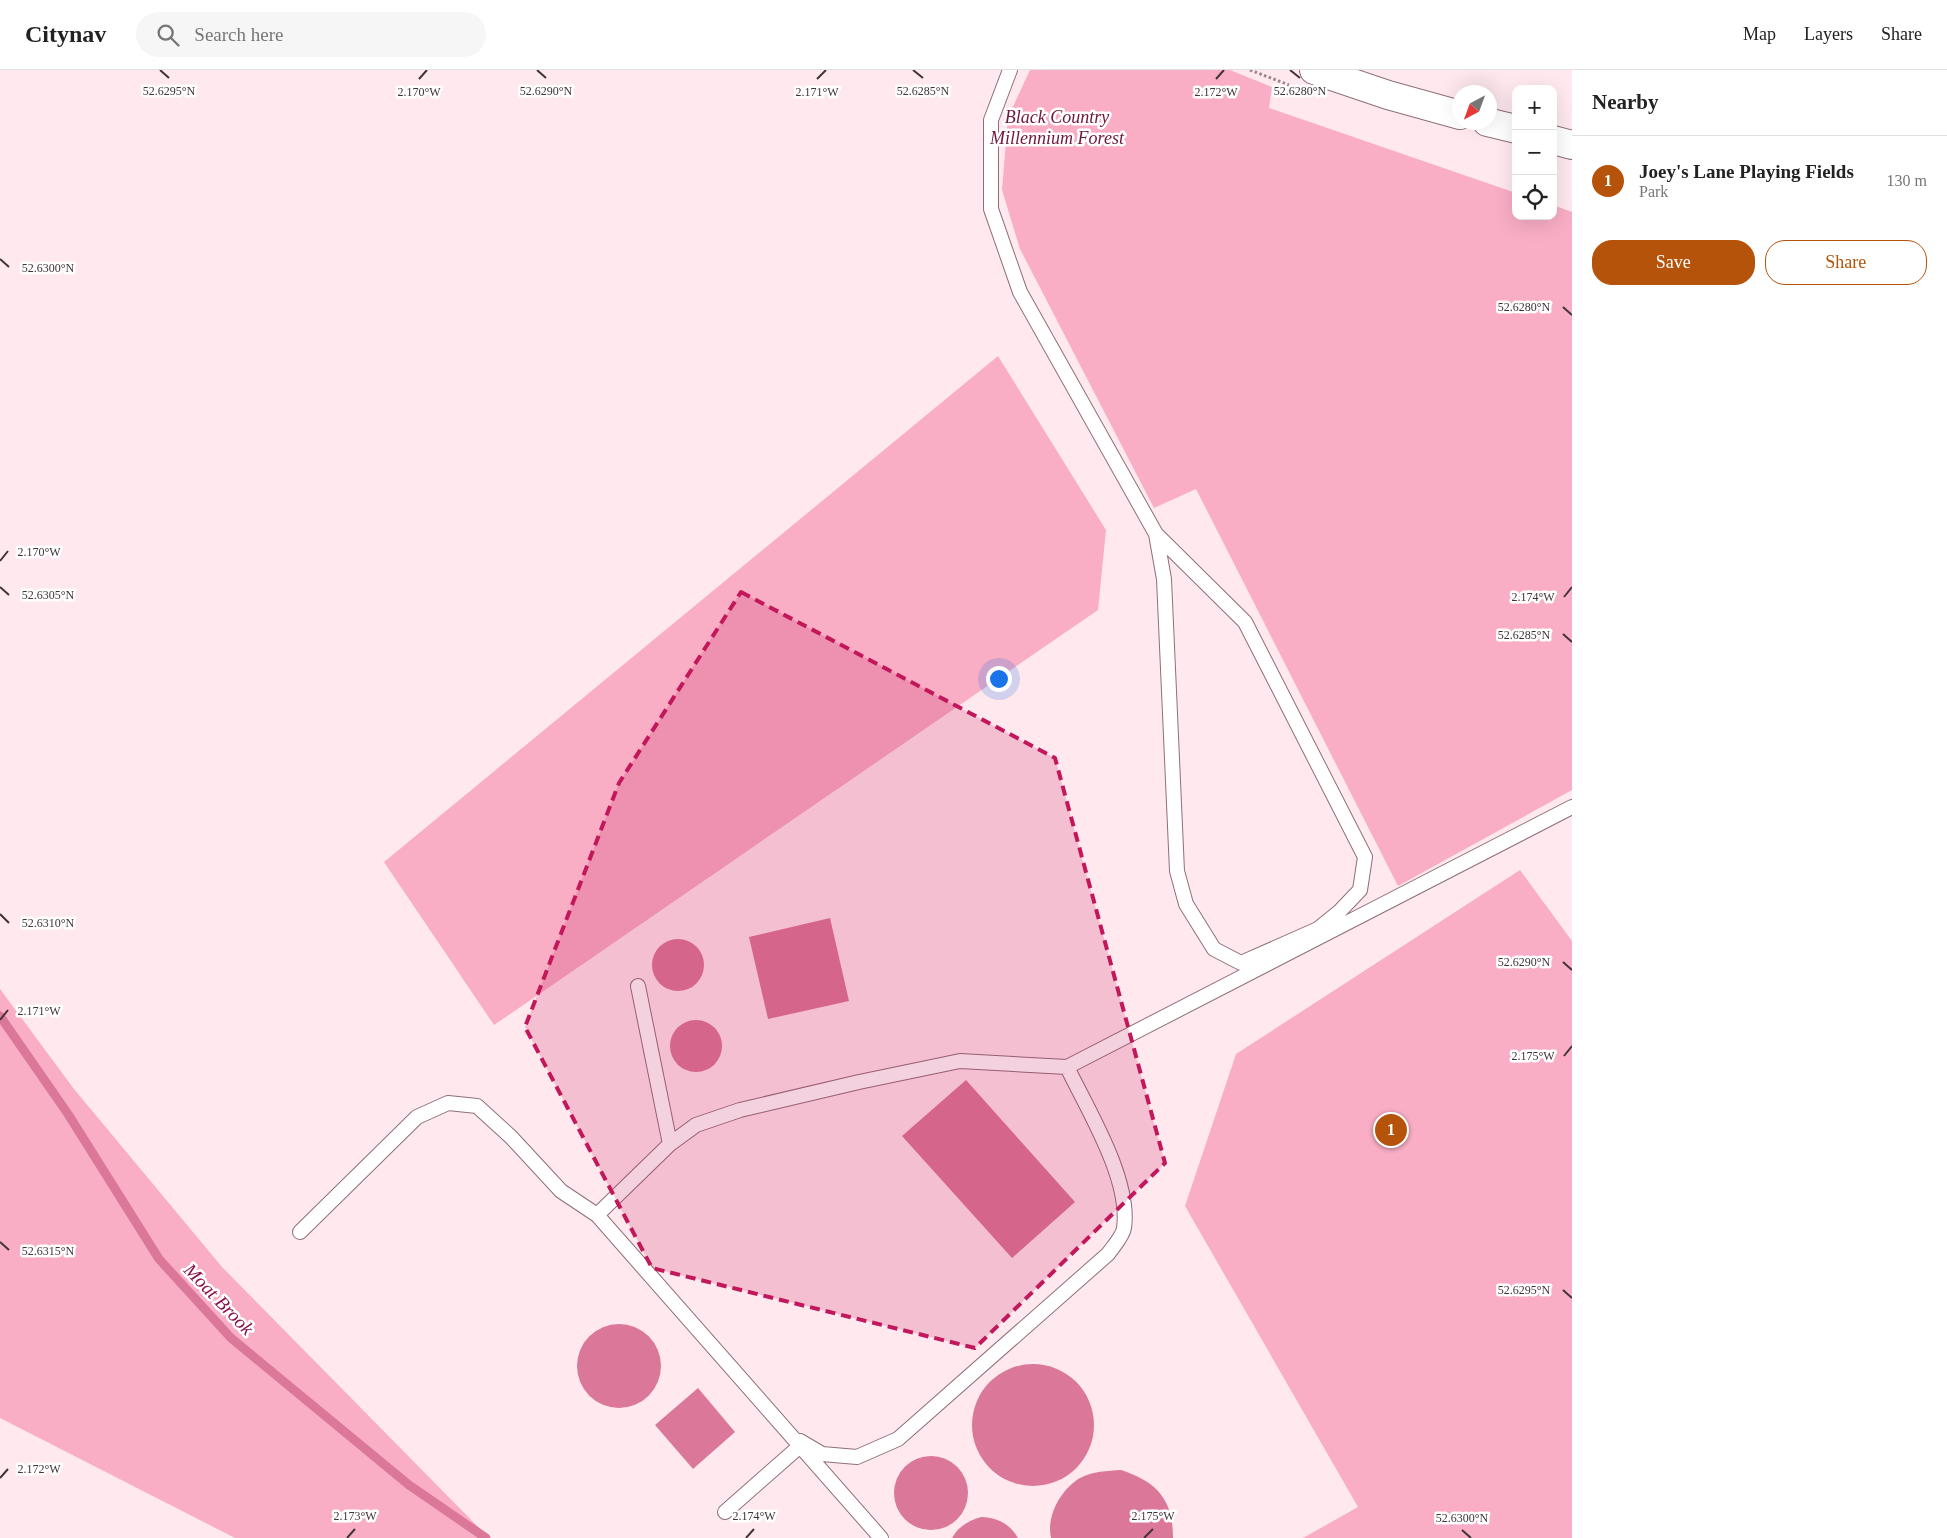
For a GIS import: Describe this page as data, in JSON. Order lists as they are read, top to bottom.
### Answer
{
  "water": ["Moat Brook"],
  "parks": ["Black Country Millennium Forest"],
  "north": "bottom left",
  "page": {
    "header": "Citynav",
    "search": "Search here",
    "nav": ["Map", "Layers", "Share"],
    "heading": "Nearby",
    "map_buttons": ["+", "−"],
    "list": [
      {
        "mark": "1",
        "name": "Joey's Lane Playing Fields",
        "note": "Park",
        "value": "130 m"
      }
    ],
    "buttons": ["Save", "Share"],
    "pins": "1"
  },
  "coordinates": [
    "52.6280°N",
    "52.6295°N",
    "52.6290°N",
    "52.6285°N",
    "2.170°W",
    "2.171°W",
    "2.172°W",
    "52.6300°N",
    "52.6305°N",
    "2.174°W",
    "52.6310°N",
    "2.175°W",
    "52.6315°N",
    "2.173°W"
  ]
}
